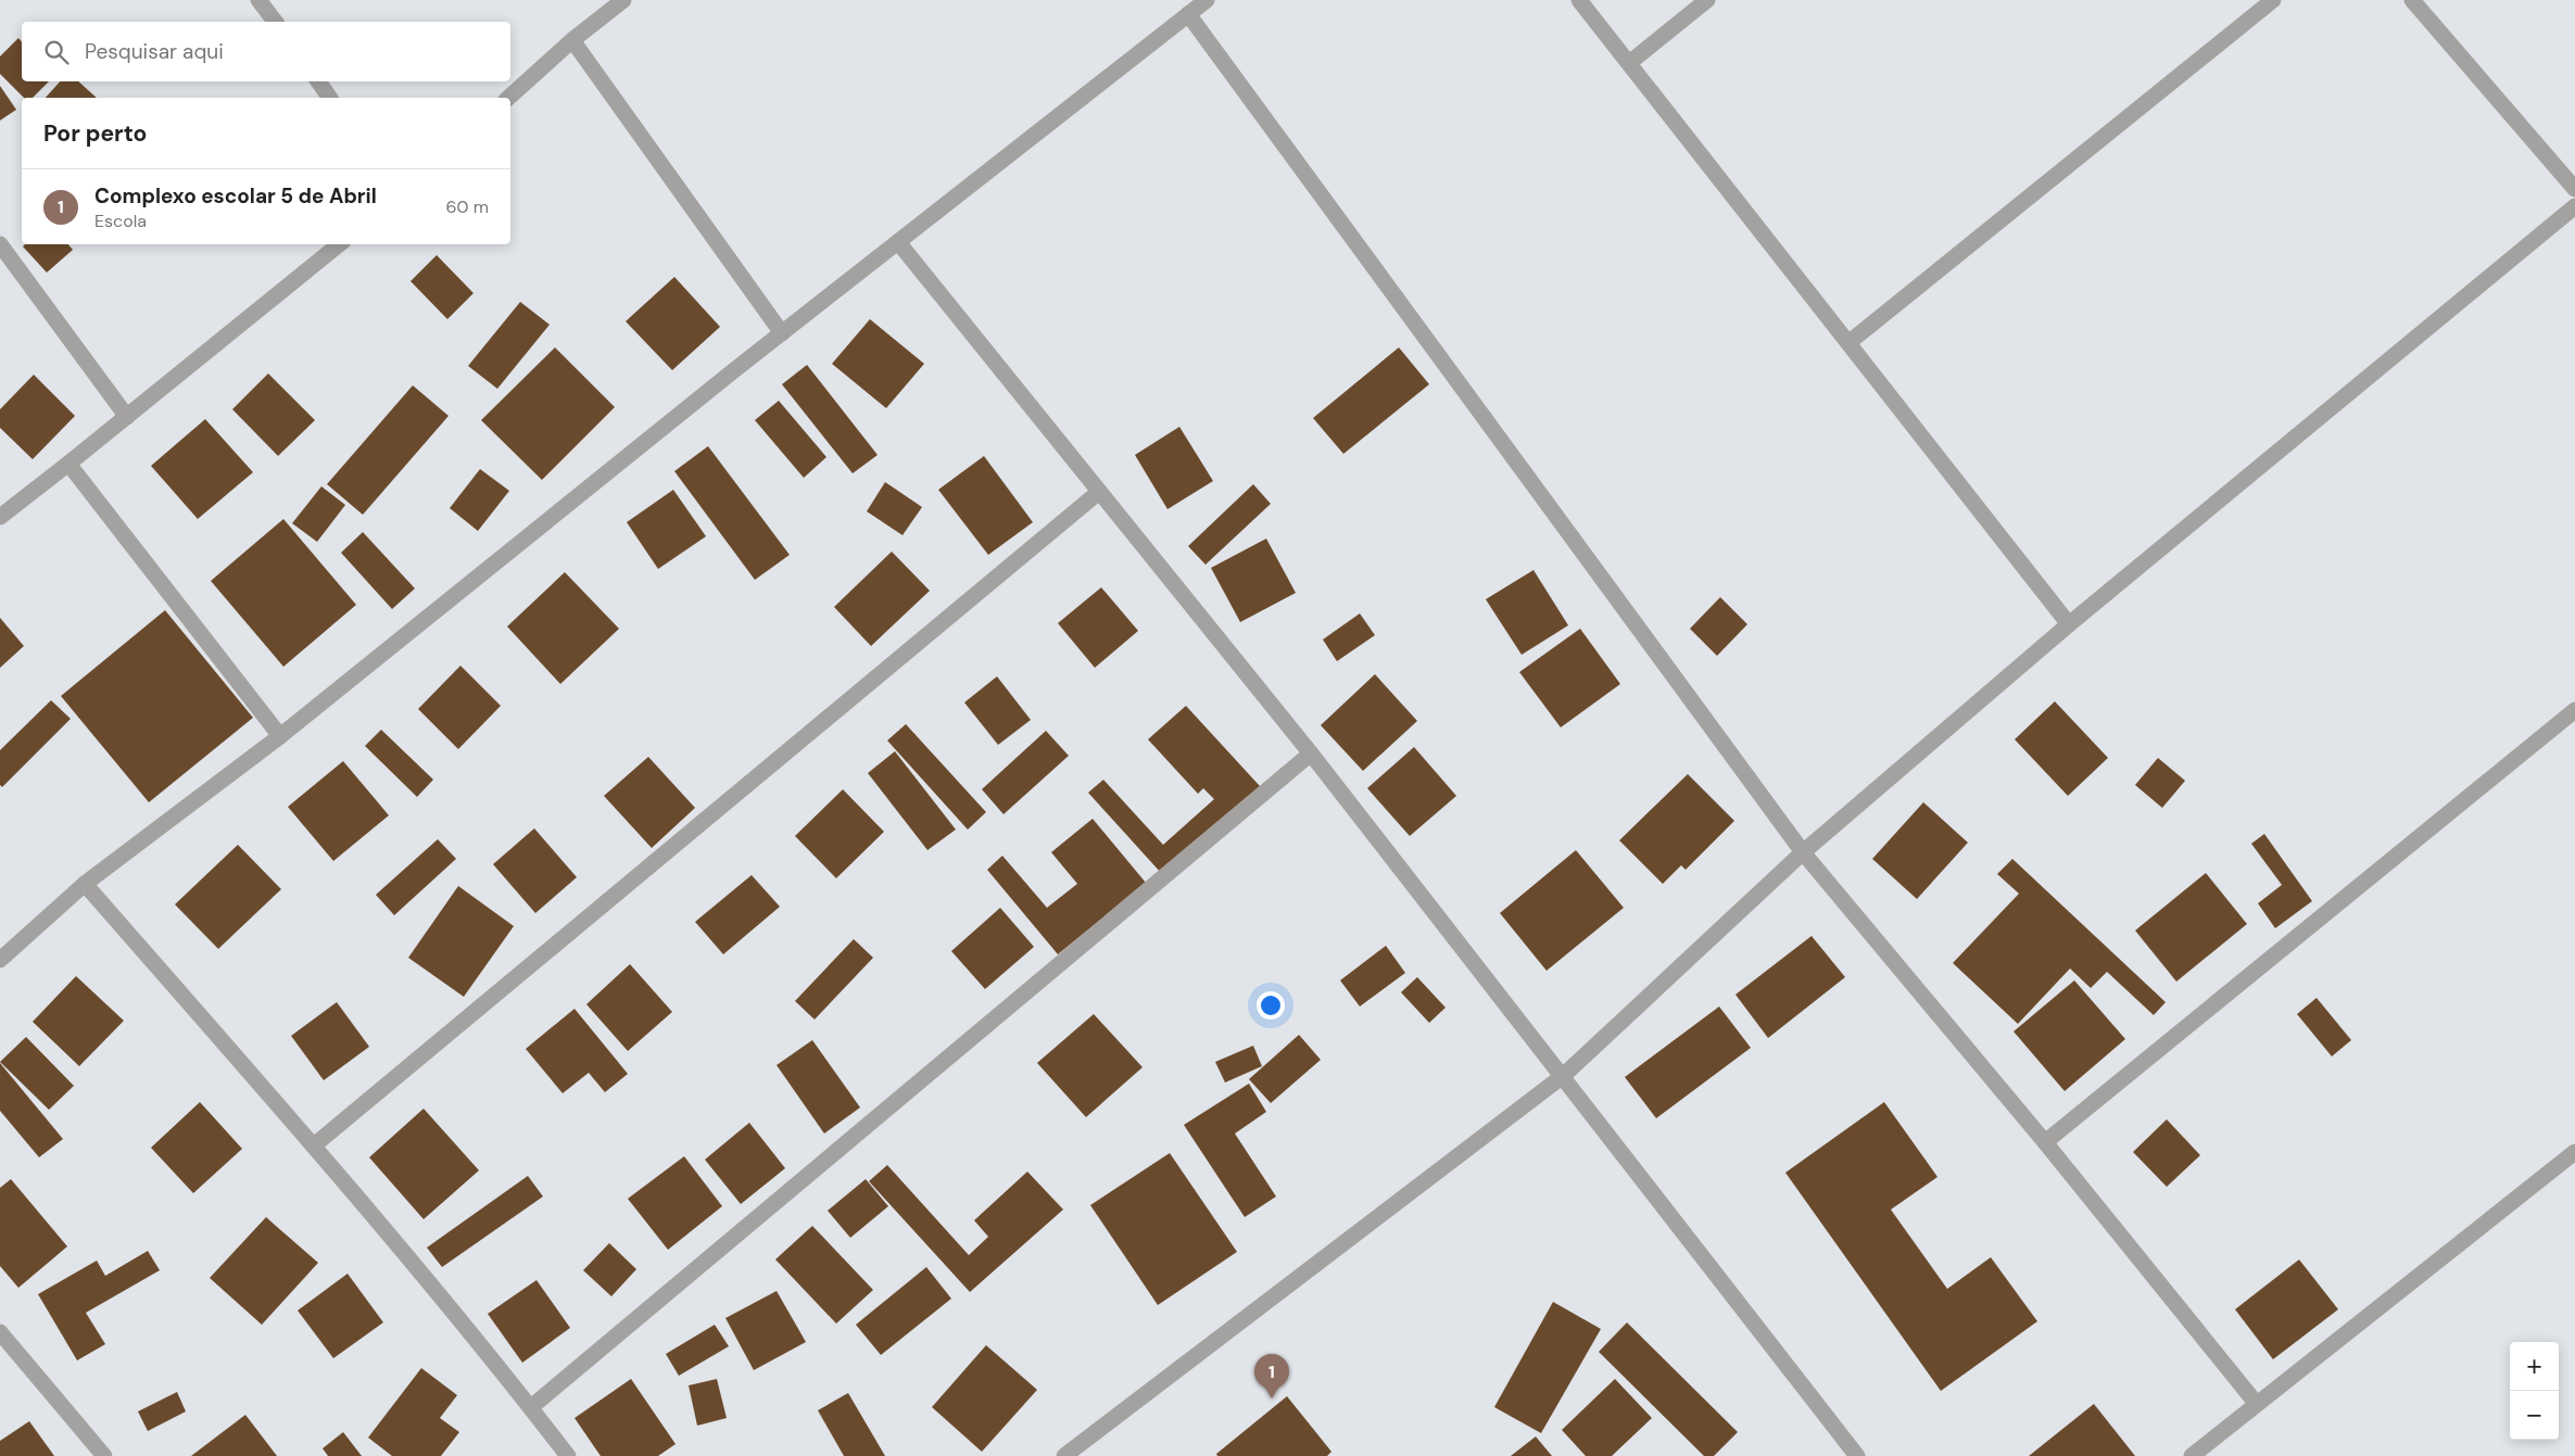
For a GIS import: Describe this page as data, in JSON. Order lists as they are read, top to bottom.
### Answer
{
  "page": {
    "search": "Pesquisar aqui",
    "heading": "Por perto",
    "list": [
      {
        "mark": "1",
        "name": "Complexo escolar 5 de Abril",
        "note": "Escola",
        "value": "60 m"
      }
    ],
    "map_buttons": ["+", "−"],
    "pins": "1"
  }
}
